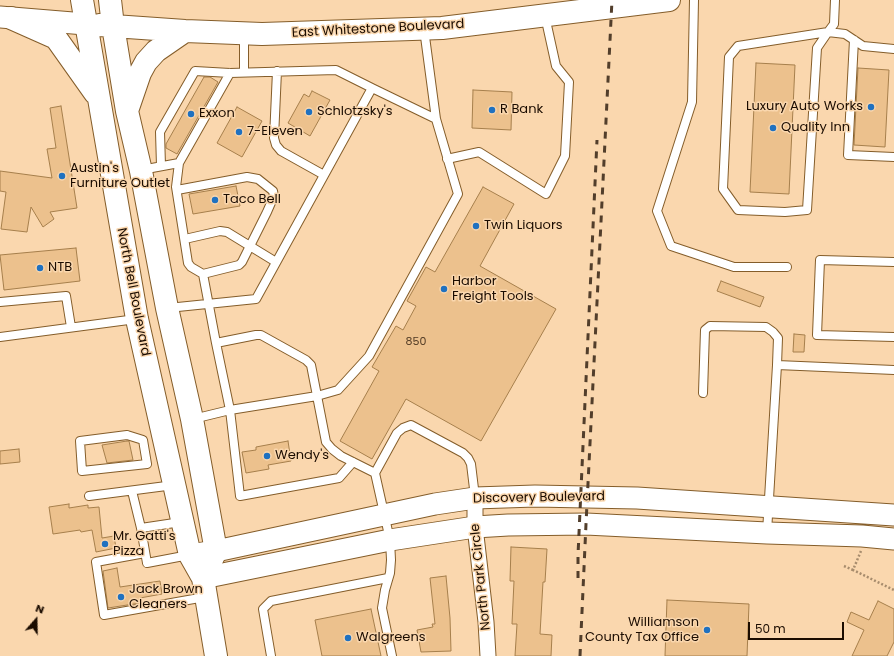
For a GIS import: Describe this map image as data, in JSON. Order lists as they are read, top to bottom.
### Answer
{
  "streets": {
    "main road": ["East Whitestone Boulevard", "North Bell Boulevard"],
    "street": ["Discovery Boulevard", "North Park Circle"]
  },
  "crossings": [
    ["East Whitestone Boulevard", "North Bell Boulevard"],
    ["North Bell Boulevard", "Discovery Boulevard"],
    ["Discovery Boulevard", "North Park Circle"]
  ],
  "places": [
    "Luxury Auto Works",
    "R Bank",
    "Schlotzsky's",
    "Exxon",
    "Quality Inn",
    "7-Eleven",
    "Austin's Furniture Outlet",
    "Taco Bell",
    "Twin Liquors",
    "NTB",
    "Harbor Freight Tools",
    "Wendy's",
    "Mr. Gatti's Pizza",
    "Jack Brown Cleaners",
    "Williamson County Tax Office",
    "Walgreens"
  ],
  "house_numbers": ["850"],
  "scale_bar": "50 m",
  "north": "top"
}
